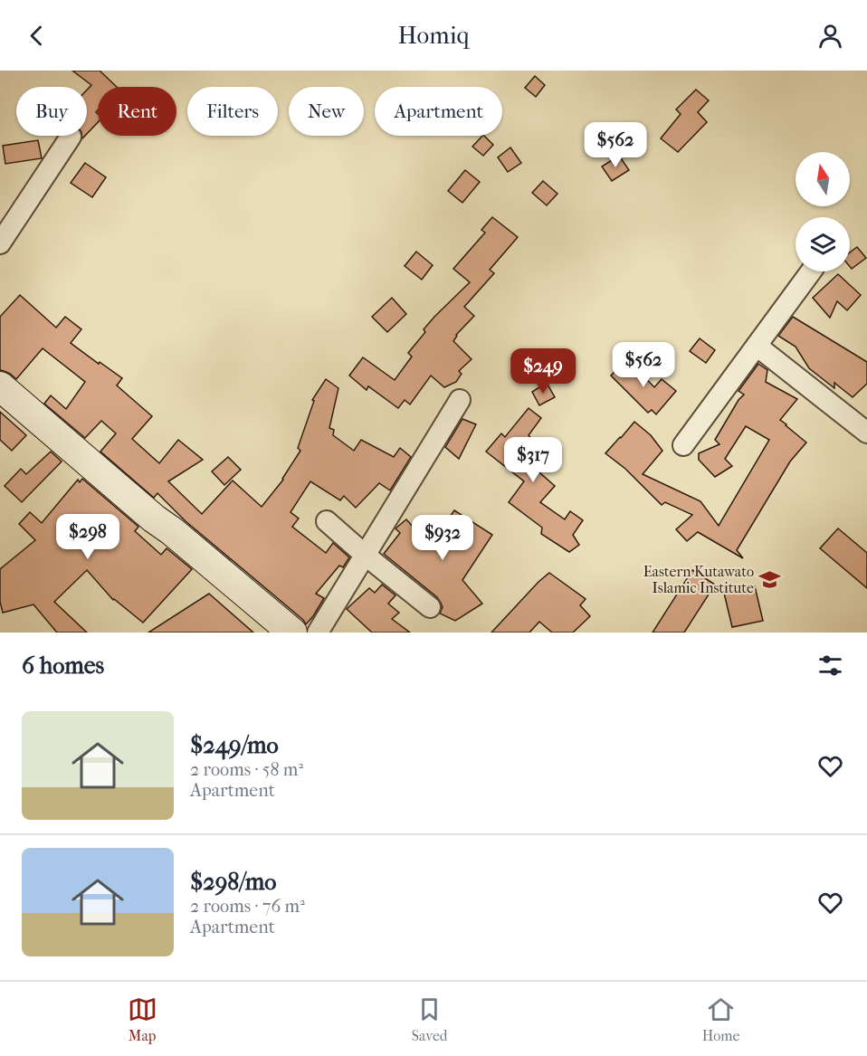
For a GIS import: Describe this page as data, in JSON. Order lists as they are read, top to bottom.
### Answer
{
  "places": {
    "school or university": ["Eastern Kutawato Islamic Institute"]
  },
  "north": "top",
  "page": {
    "header": "Homiq",
    "chip": [
      "Buy",
      "Rent",
      "Filters",
      "New",
      "Apartment"
    ],
    "price": [
      "$562",
      "$562",
      "$249",
      "$317",
      "$298",
      "$932"
    ],
    "heading": "6 homes",
    "list": [
      {
        "name": "$249/mo",
        "note": "2 rooms · 58 m² · Apartment"
      },
      {
        "name": "$298/mo",
        "note": "2 rooms · 76 m² · Apartment"
      }
    ],
    "tabs": ["Map", "Saved", "Home"]
  }
}
